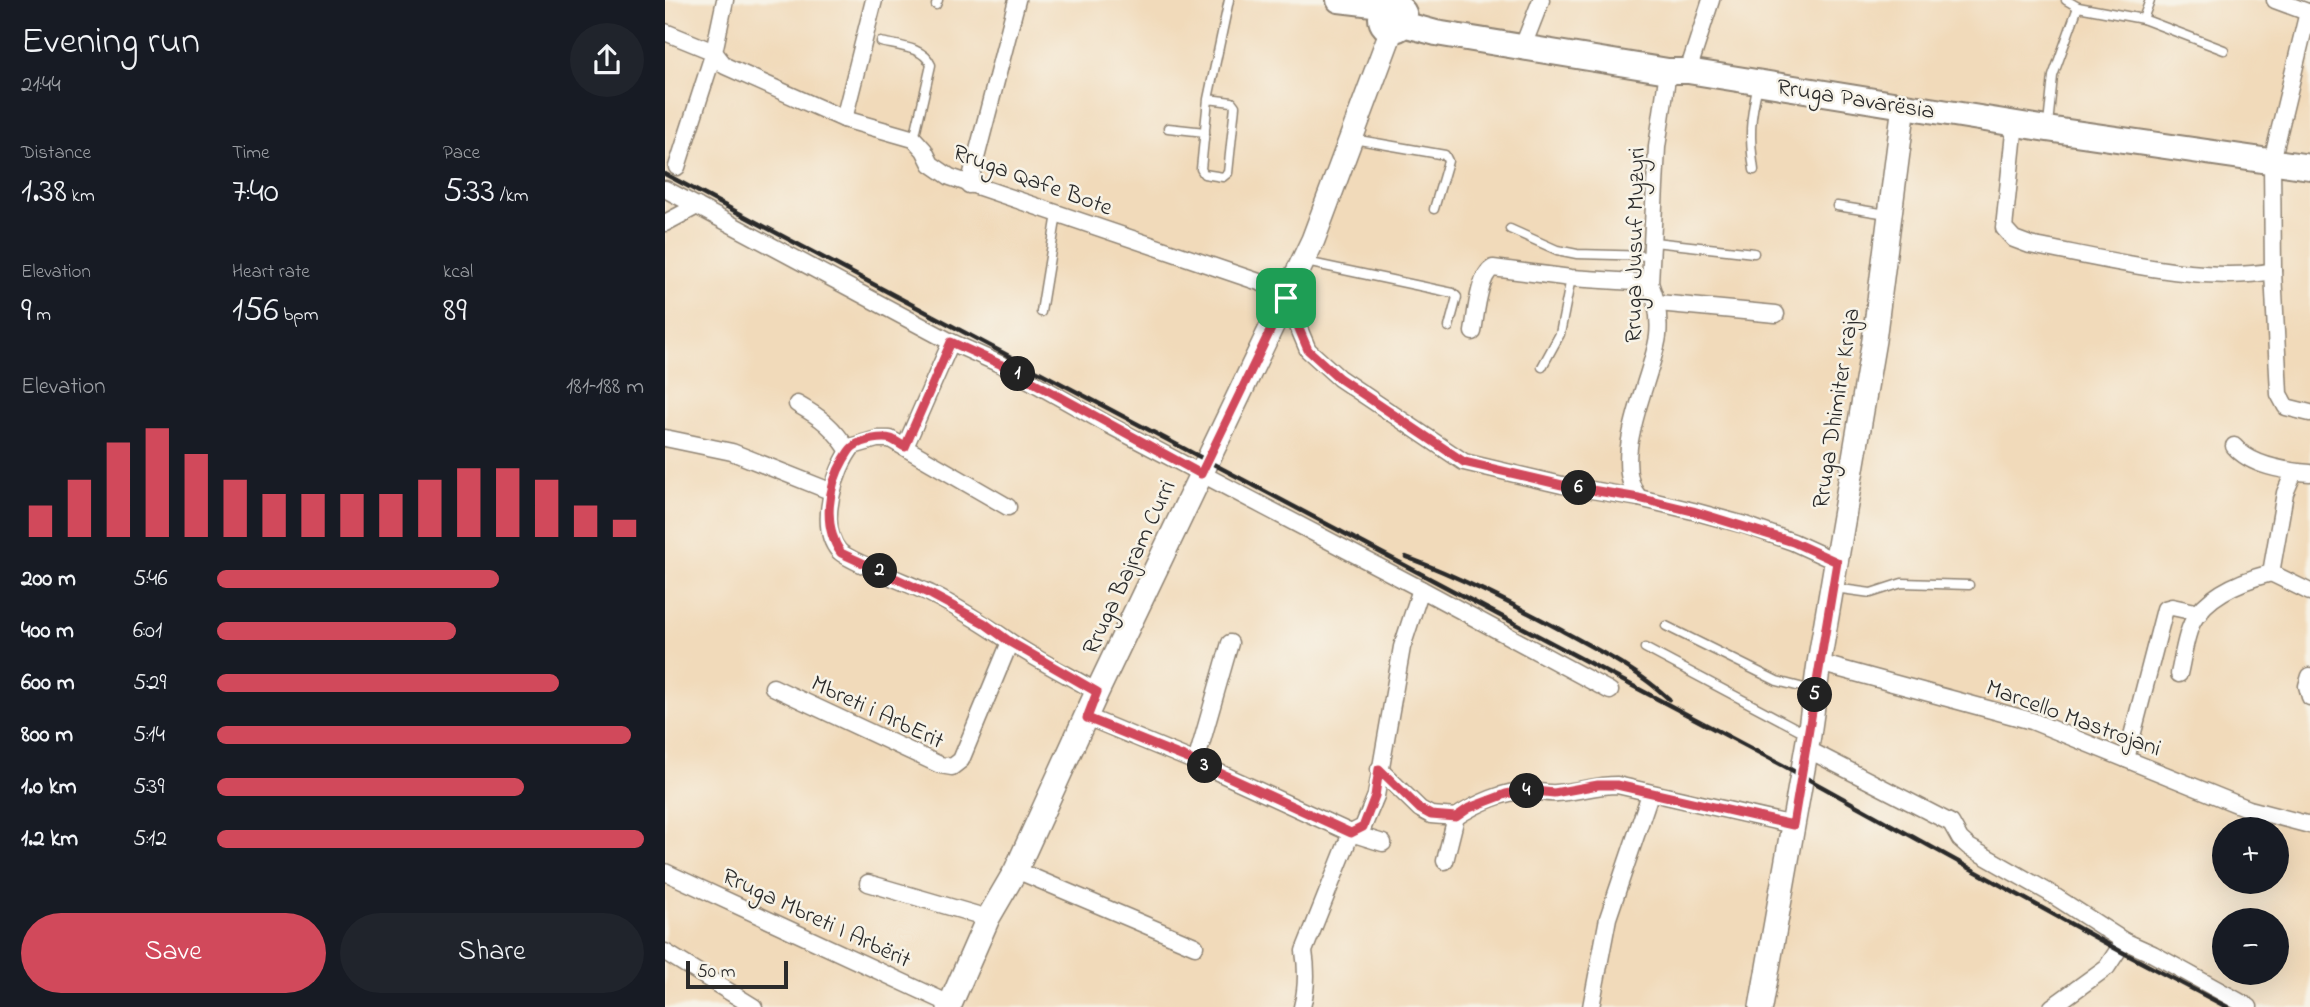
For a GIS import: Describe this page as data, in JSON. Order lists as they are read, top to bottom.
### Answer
{
  "streets": {
    "main road": ["Rruga Pavarësia", "Rruga Dhimiter Kraja", "Rruga Bajram Curri"],
    "street": [
      "Rruga Qafe Bote",
      "Rruga Jusuf Myzyri",
      "Mbreti i ArbErit",
      "Marcello Mastrojani",
      "Rruga Mbreti I Arbërit"
    ]
  },
  "crossings": [
    ["Rruga Pavarësia", "Rruga Jusuf Myzyri"],
    ["Rruga Pavarësia", "Rruga Dhimiter Kraja"],
    ["Rruga Pavarësia", "Rruga Bajram Curri"],
    ["Rruga Qafe Bote", "Rruga Bajram Curri"],
    ["Rruga Dhimiter Kraja", "Marcello Mastrojani"],
    ["Rruga Bajram Curri", "Rruga Mbreti I Arbërit"]
  ],
  "scale_bar": "50 m",
  "page": {
    "heading": ["Evening run", "21:44"],
    "stats": [
      ["Distance", "1.38 km"],
      ["Time", "7:40"],
      ["Pace", "5:33 /km"],
      ["Elevation", "9 m"],
      ["Heart rate", "156 bpm"],
      ["kcal", "89"]
    ],
    "pins": [
      "1",
      "6",
      "2",
      "5",
      "3",
      "4"
    ],
    "chart": ["Elevation", "181–188 m"],
    "list": [
      {
        "name": "200 m",
        "note": "5:46"
      },
      {
        "name": "400 m",
        "note": "6:01"
      },
      {
        "name": "600 m",
        "note": "5:29"
      },
      {
        "name": "800 m",
        "note": "5:14"
      },
      {
        "name": "1.0 km",
        "note": "5:39"
      },
      {
        "name": "1.2 km",
        "note": "5:12"
      }
    ],
    "map_buttons": ["+", "−"],
    "buttons": ["Save", "Share"],
    "scale": "50 m"
  }
}
